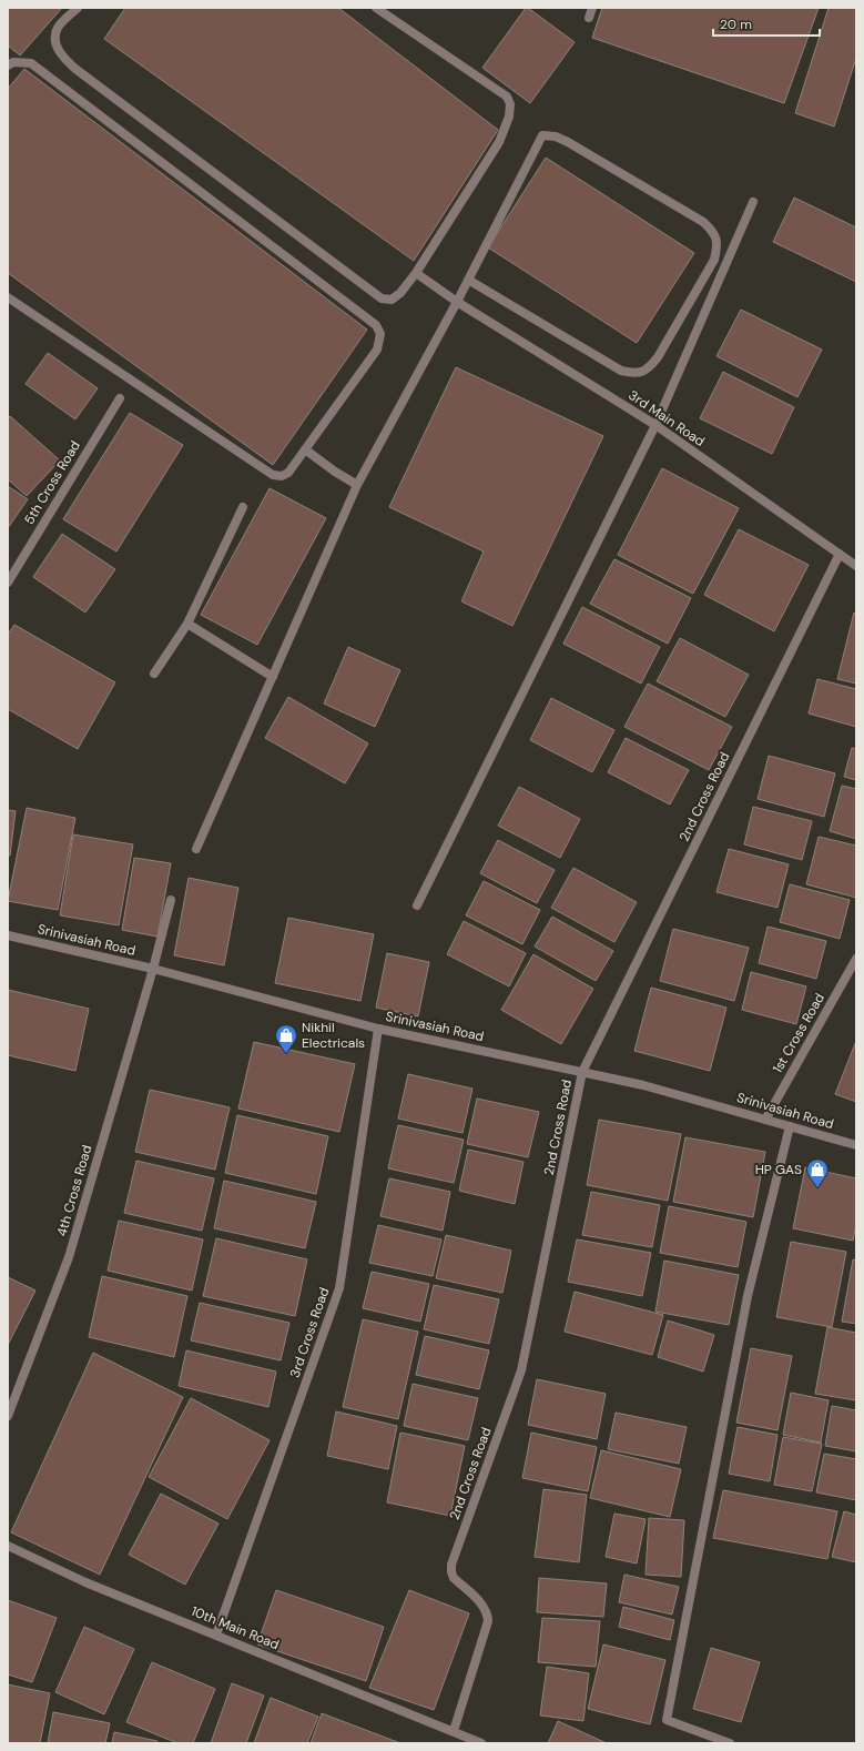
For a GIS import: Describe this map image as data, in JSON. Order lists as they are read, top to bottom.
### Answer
{
  "streets": {
    "street": [
      "3rd Main Road",
      "5th Cross Road",
      "2nd Cross Road",
      "Srinivasiah Road",
      "1st Cross Road",
      "4th Cross Road",
      "3rd Cross Road",
      "10th Main Road"
    ]
  },
  "crossings": [
    ["3rd Main Road", "2nd Cross Road"],
    ["2nd Cross Road", "Srinivasiah Road"],
    ["2nd Cross Road", "10th Main Road"],
    ["Srinivasiah Road", "1st Cross Road"],
    ["Srinivasiah Road", "4th Cross Road"],
    ["Srinivasiah Road", "3rd Cross Road"],
    ["3rd Cross Road", "10th Main Road"]
  ],
  "places": {
    "shop": ["Nikhil Electricals", "HP GAS"]
  },
  "scale_bar": "20 m"
}
